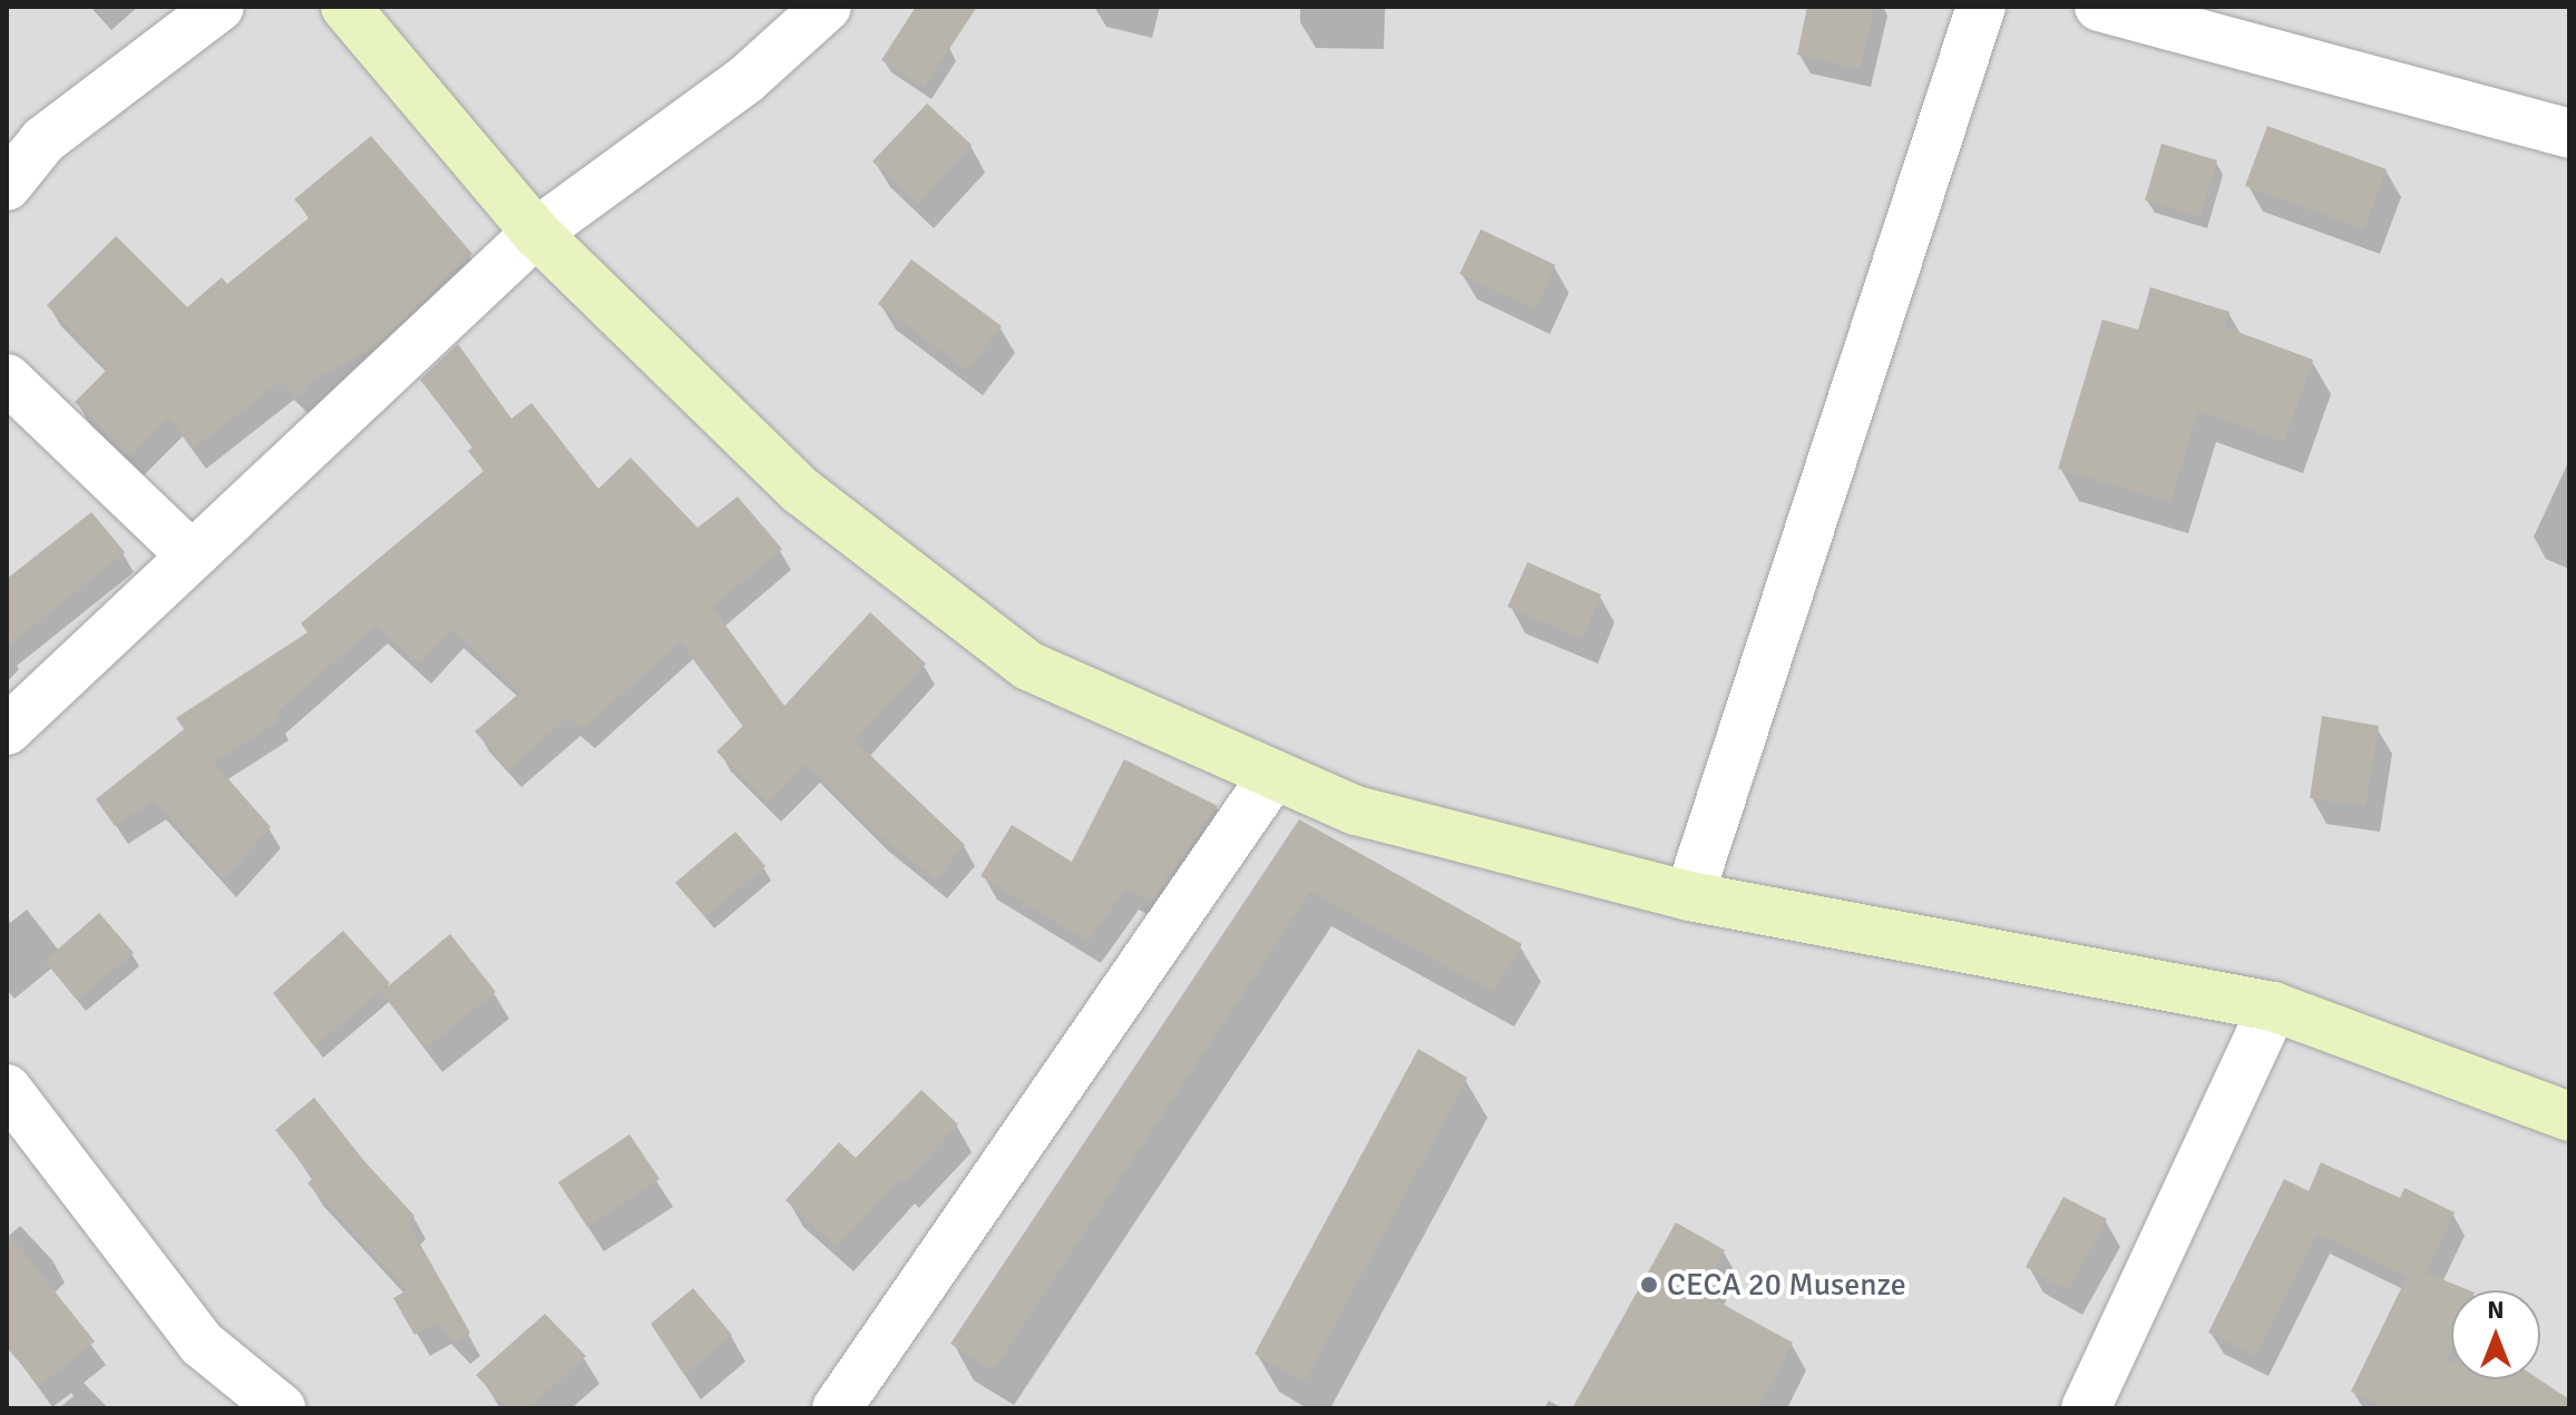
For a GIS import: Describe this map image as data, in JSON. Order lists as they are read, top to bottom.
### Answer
{
  "places": ["CECA 20 Musenze"],
  "north": "top"
}
